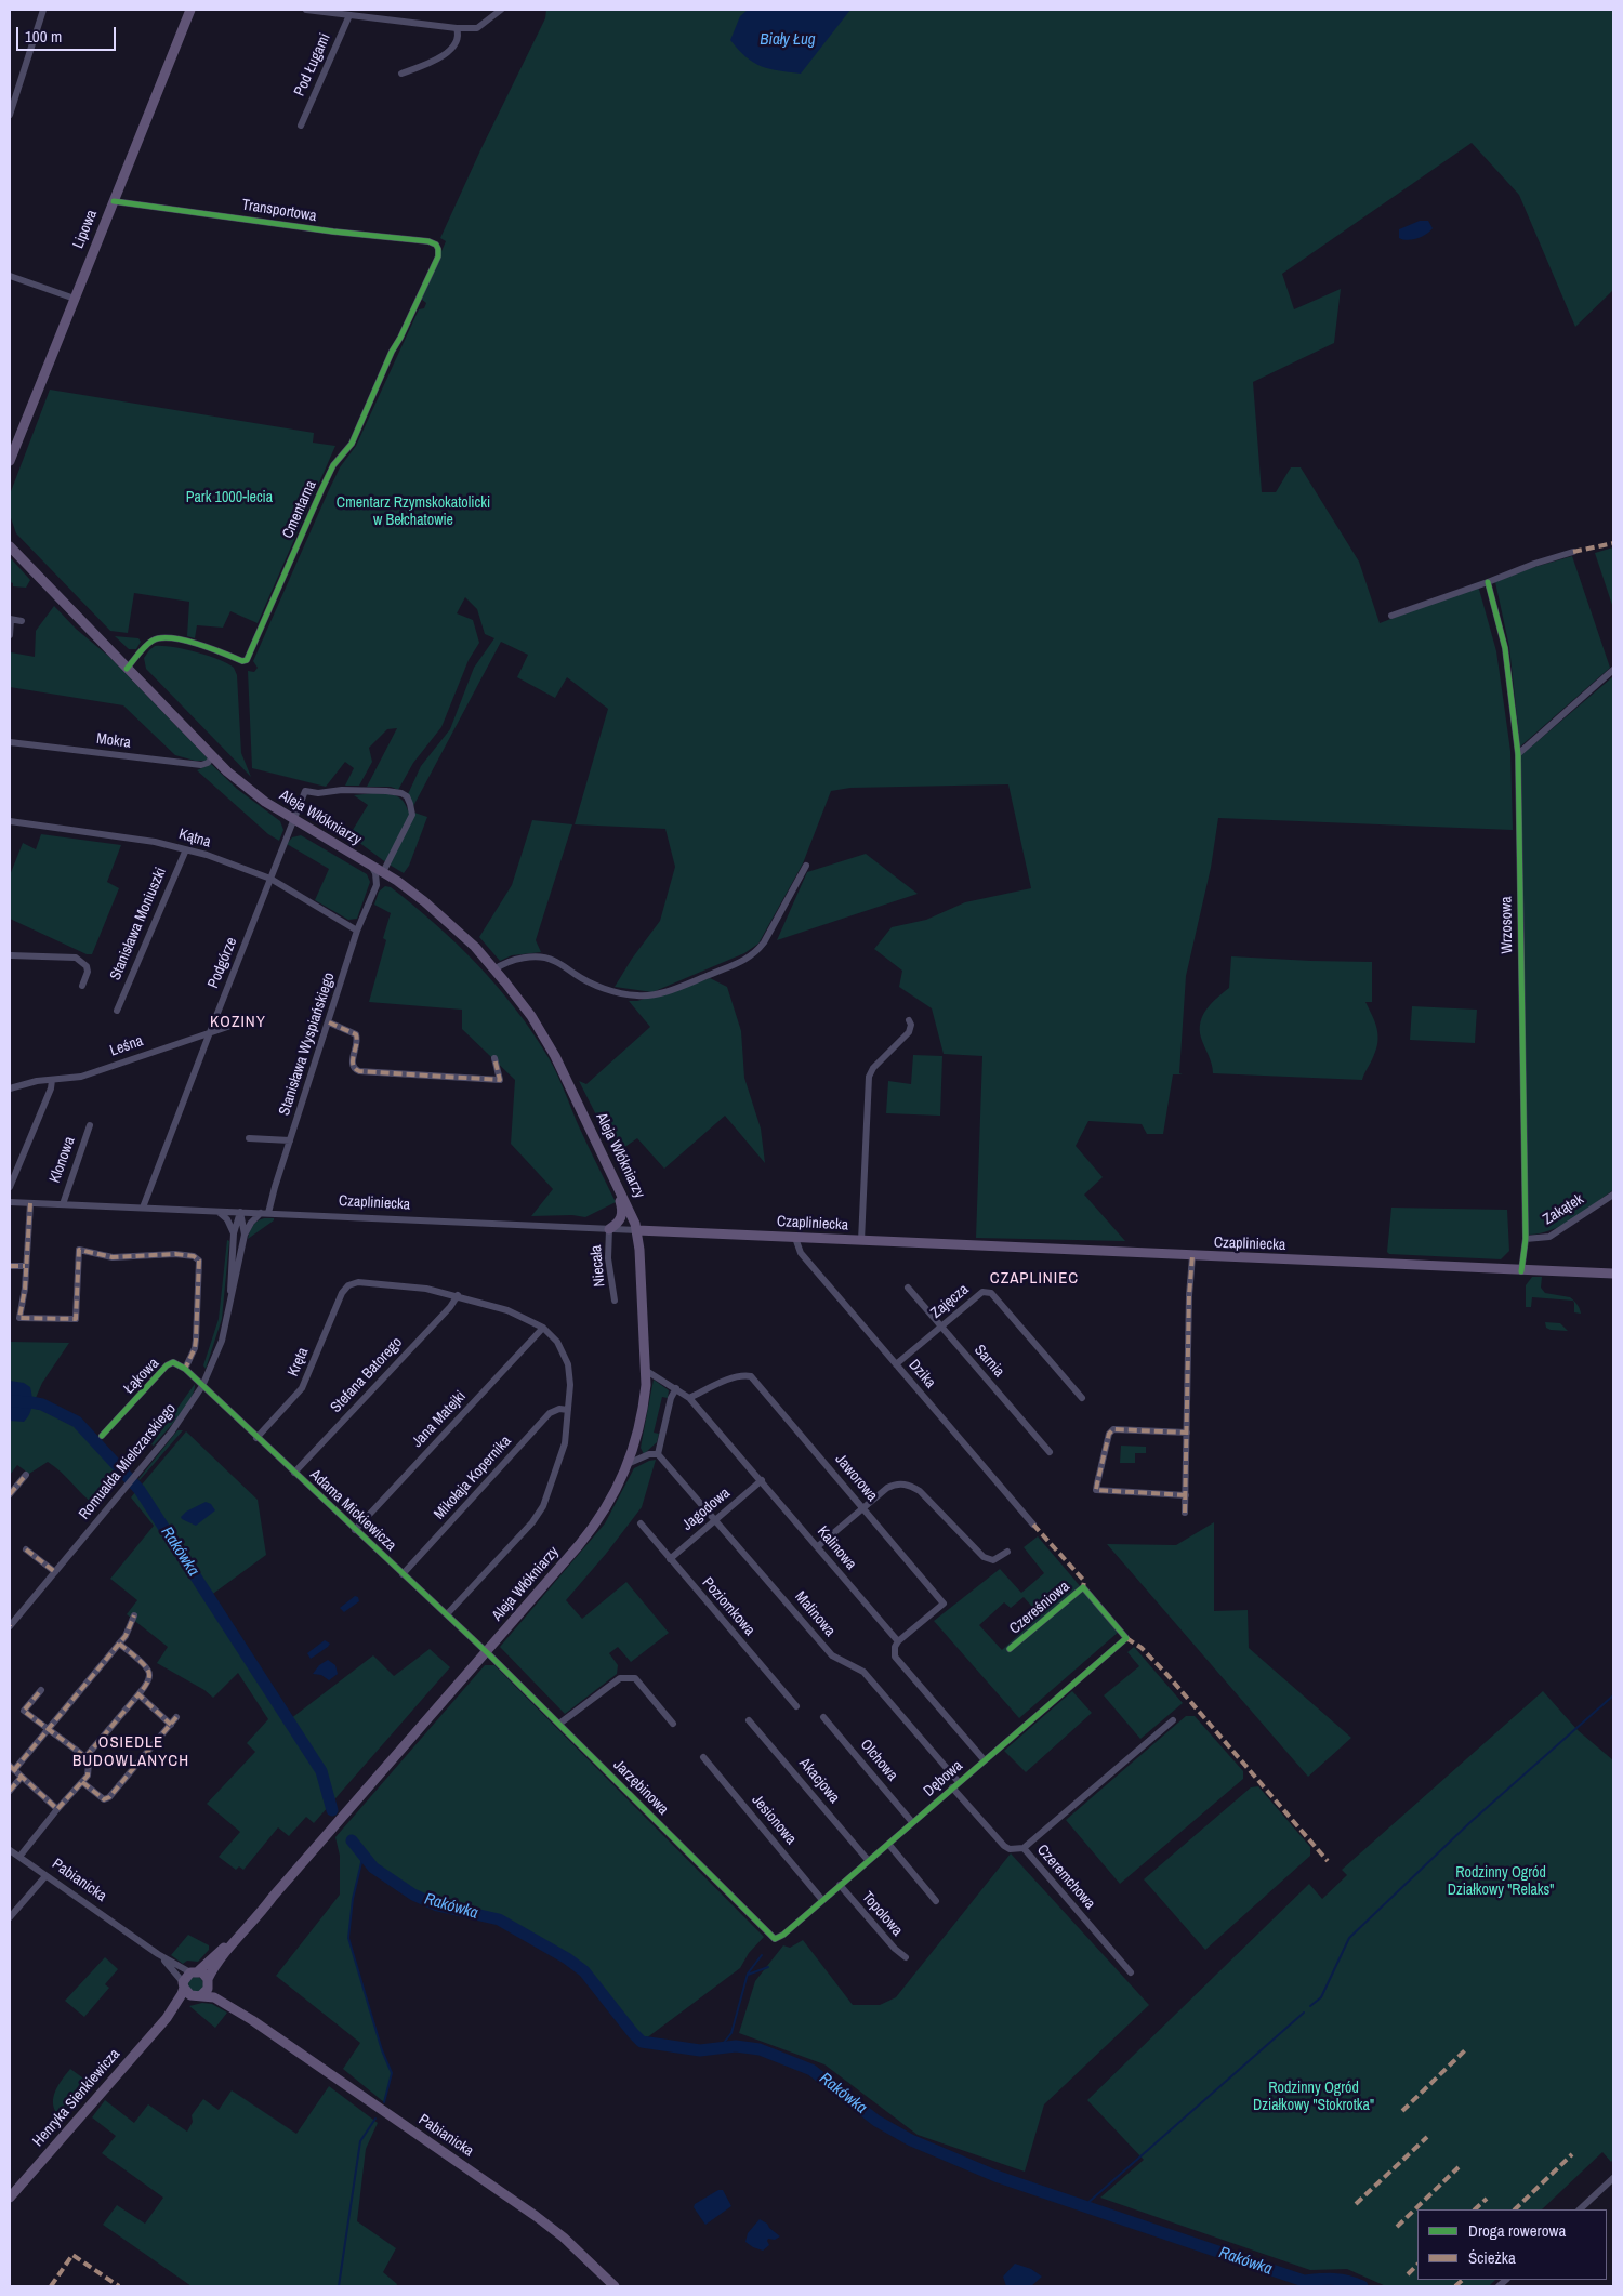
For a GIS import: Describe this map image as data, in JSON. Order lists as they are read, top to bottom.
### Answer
{
  "streets": {
    "main road": [
      "Lipowa",
      "Aleja Włókniarzy",
      "Czapliniecka",
      "Pabianicka",
      "Henryka Sienkiewicza"
    ],
    "street": [
      "Pod Ługami",
      "Transportowa",
      "Cmentarna",
      "Mokra",
      "Kątna",
      "Stanisława Moniuszki",
      "Wrzosowa",
      "Podgórze",
      "Stanisława Wyspiańskiego",
      "Leśna",
      "Klonowa",
      "Zakątek",
      "Niecała",
      "Zajęcza",
      "Sarnia",
      "Kręta",
      "Dzika",
      "Stefana Batorego",
      "Łąkowa",
      "Jana Matejki",
      "Romualda Mielczarskiego",
      "Mikołaja Kopernika",
      "Jaworowa",
      "Jagodowa",
      "Adama Mickiewicza",
      "Kalinowa",
      "Poziomkowa",
      "Czereśniowa",
      "Malinowa",
      "Olchowa",
      "Dębowa",
      "Akacjowa",
      "Jarzębinowa",
      "Jesionowa",
      "Czeremchowa",
      "Topolowa"
    ]
  },
  "crossings": [
    ["Transportowa", "Lipowa"],
    ["Transportowa", "Cmentarna"],
    ["Cmentarna", "Aleja Włókniarzy"],
    ["Mokra", "Aleja Włókniarzy"],
    ["Aleja Włókniarzy", "Podgórze"],
    ["Aleja Włókniarzy", "Czapliniecka"],
    ["Aleja Włókniarzy", "Adama Mickiewicza"],
    ["Aleja Włókniarzy", "Kalinowa"],
    ["Aleja Włókniarzy", "Jarzębinowa"],
    ["Aleja Włókniarzy", "Pabianicka"],
    ["Aleja Włókniarzy", "Henryka Sienkiewicza"],
    ["Kątna", "Stanisława Moniuszki"],
    ["Kątna", "Podgórze"],
    ["Kątna", "Stanisława Wyspiańskiego"],
    ["Wrzosowa", "Czapliniecka"],
    ["Wrzosowa", "Zakątek"],
    ["Podgórze", "Leśna"],
    ["Podgórze", "Czapliniecka"],
    ["Stanisława Wyspiańskiego", "Czapliniecka"],
    ["Klonowa", "Czapliniecka"],
    ["Czapliniecka", "Niecała"],
    ["Czapliniecka", "Dzika"],
    ["Czapliniecka", "Romualda Mielczarskiego"],
    ["Zajęcza", "Sarnia"],
    ["Zajęcza", "Dzika"],
    ["Kręta", "Stefana Batorego"],
    ["Kręta", "Adama Mickiewicza"],
    ["Stefana Batorego", "Adama Mickiewicza"],
    ["Łąkowa", "Romualda Mielczarskiego"],
    ["Łąkowa", "Adama Mickiewicza"],
    ["Jana Matejki", "Adama Mickiewicza"],
    ["Romualda Mielczarskiego", "Adama Mickiewicza"],
    ["Mikołaja Kopernika", "Adama Mickiewicza"],
    ["Jaworowa", "Kalinowa"],
    ["Jagodowa", "Kalinowa"],
    ["Jagodowa", "Poziomkowa"],
    ["Jagodowa", "Malinowa"],
    ["Adama Mickiewicza", "Jarzębinowa"],
    ["Czereśniowa", "Dębowa"],
    ["Malinowa", "Dębowa"],
    ["Olchowa", "Dębowa"],
    ["Dębowa", "Akacjowa"],
    ["Dębowa", "Jarzębinowa"],
    ["Dębowa", "Jesionowa"],
    ["Dębowa", "Czeremchowa"],
    ["Dębowa", "Topolowa"],
    ["Pabianicka", "Henryka Sienkiewicza"]
  ],
  "districts": ["KOZINY", "CZAPLINIEC", "OSIEDLE BUDOWLANYCH"],
  "water": ["Biały Ług", "Rakówka"],
  "parks": [
    "Park 1000-lecia",
    "Cmentarz Rzymskokatolicki w Bełchatowie",
    "Rodzinny Ogród Działkowy \"Relaks\"",
    "Rodzinny Ogród Działkowy \"Stokrotka\""
  ],
  "legend": ["Droga rowerowa", "Ścieżka"],
  "scale_bar": "100 m"
}
